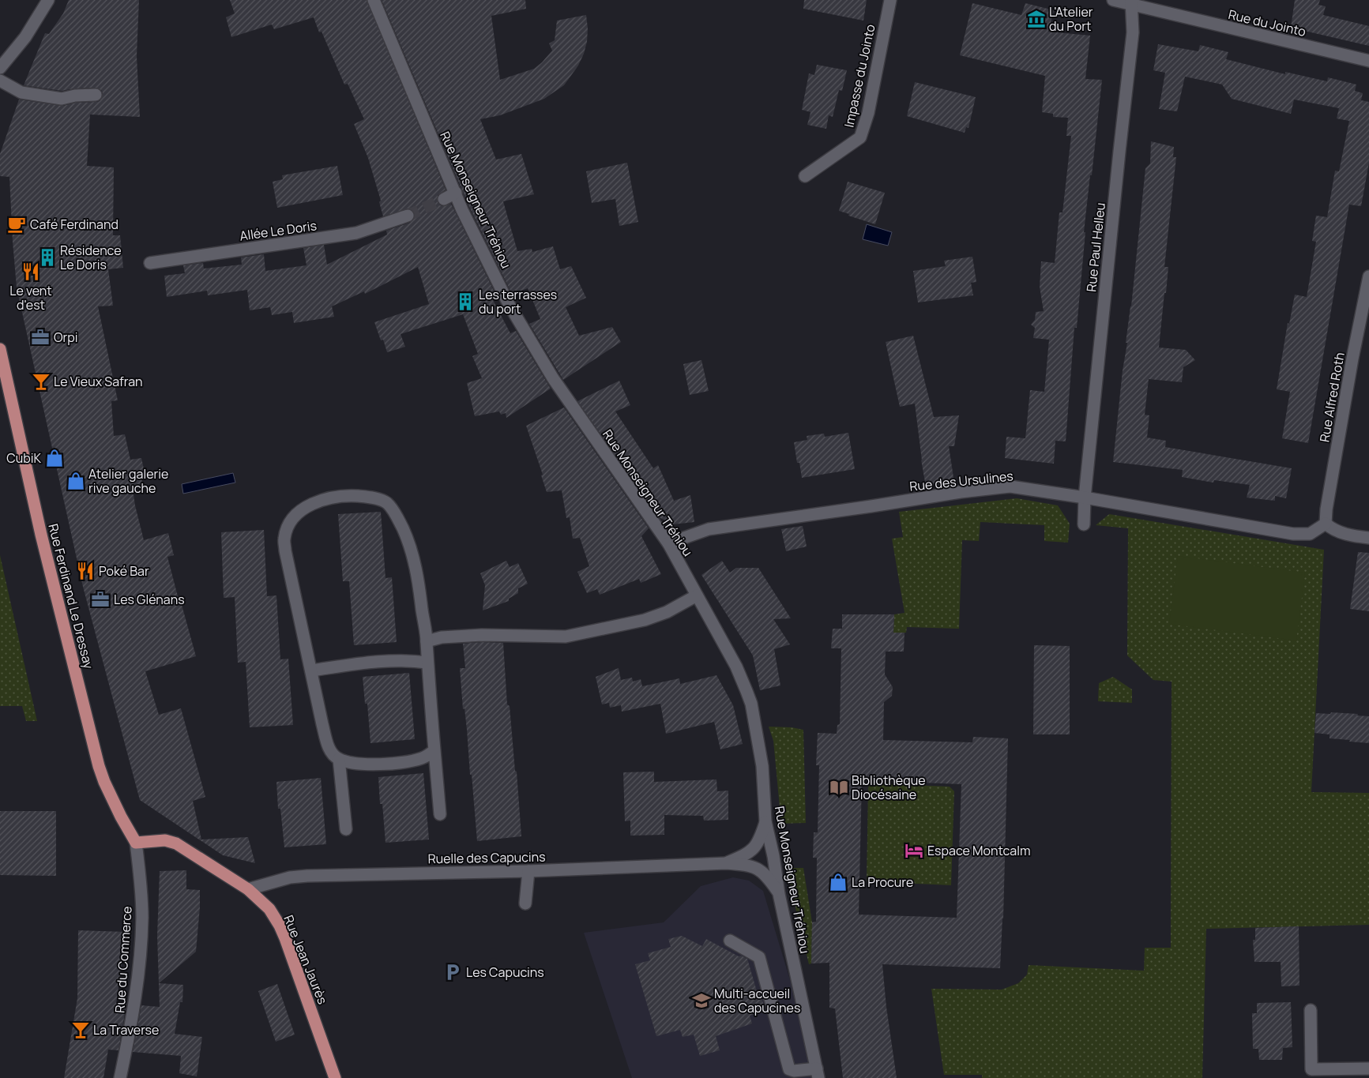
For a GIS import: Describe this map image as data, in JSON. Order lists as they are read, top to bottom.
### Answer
{
  "streets": {
    "main road": ["Rue Ferdinand Le Dressay", "Rue Jean Jaurès"],
    "street": [
      "Rue du Jointo",
      "Impasse du Jointo",
      "Rue Monseigneur Tréhiou",
      "Allée Le Doris",
      "Rue Paul Helleu",
      "Rue Alfred Roth",
      "Rue des Ursulines",
      "Ruelle des Capucins",
      "Rue du Commerce"
    ]
  },
  "crossings": [
    ["Rue du Jointo", "Rue Paul Helleu"],
    ["Rue Monseigneur Tréhiou", "Rue des Ursulines"],
    ["Rue Monseigneur Tréhiou", "Ruelle des Capucins"],
    ["Rue Paul Helleu", "Rue des Ursulines"],
    ["Rue Alfred Roth", "Rue des Ursulines"],
    ["Rue Ferdinand Le Dressay", "Rue du Commerce"],
    ["Rue Ferdinand Le Dressay", "Rue Jean Jaurès"],
    ["Ruelle des Capucins", "Rue Jean Jaurès"],
    ["Rue du Commerce", "Rue Jean Jaurès"]
  ],
  "places": {
    "museum": ["L'Atelier du Port"],
    "cafe": ["Café Ferdinand"],
    "building": ["Résidence Le Doris", "Les terrasses du port"],
    "restaurant": ["Le vent d'est", "Poké Bar"],
    "office": ["Orpi", "Les Glénans"],
    "bar": ["Le Vieux Safran", "La Traverse"],
    "shop": ["CubiK", "Atelier galerie rive gauche", "La Procure"],
    "library": ["Bibliothèque Diocésaine"],
    "hotel": ["Espace Montcalm"],
    "parking": ["Les Capucins"],
    "school or university": ["Multi-accueil des Capucines"]
  }
}
